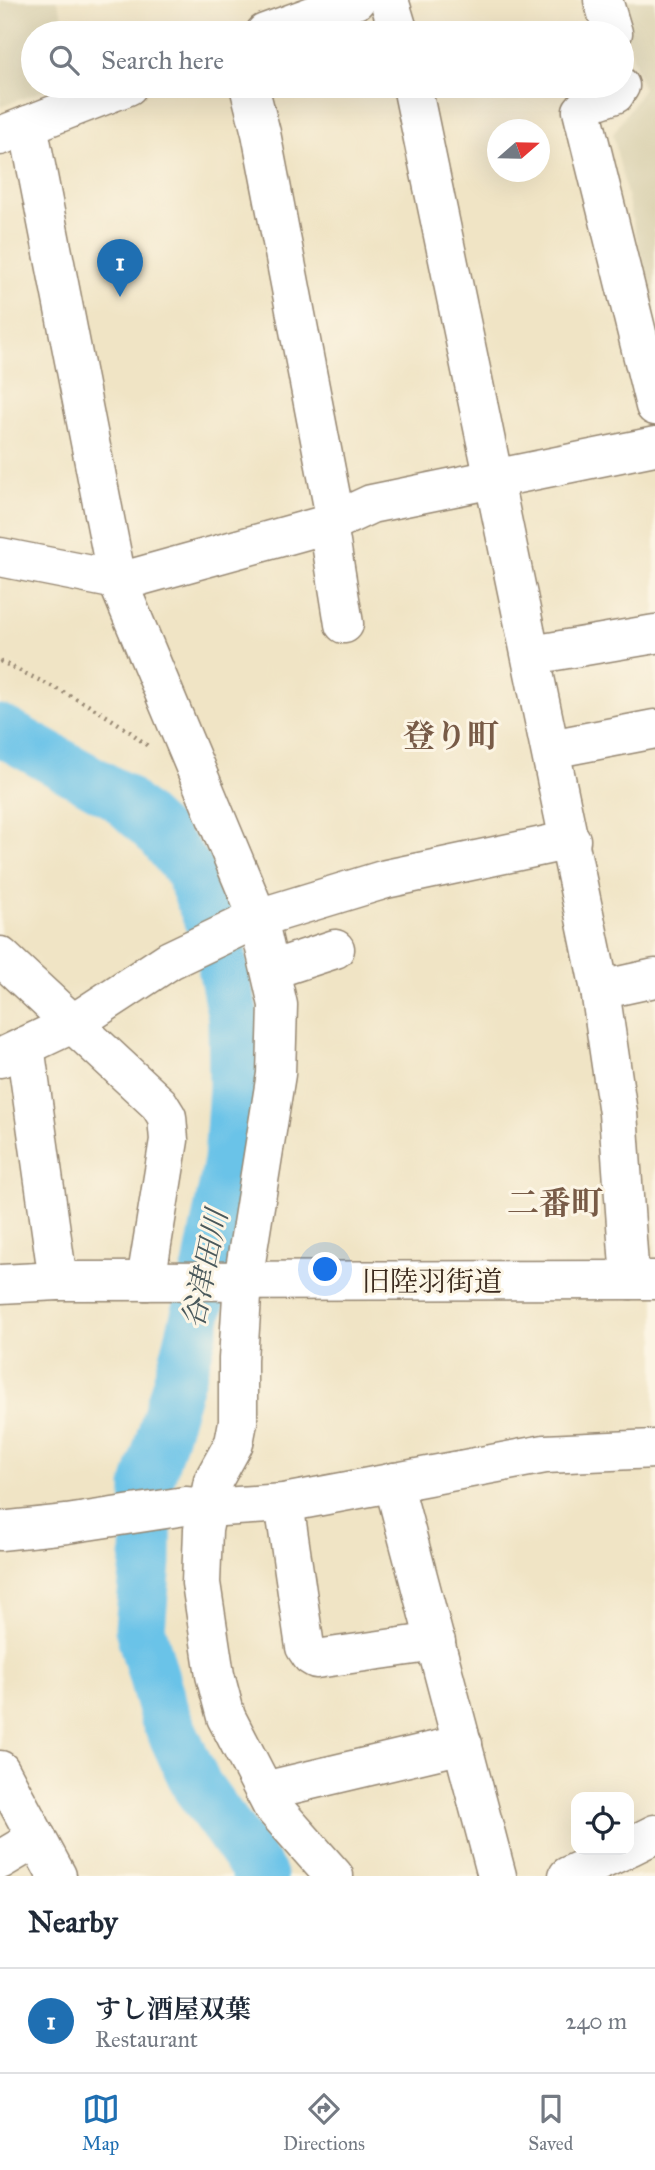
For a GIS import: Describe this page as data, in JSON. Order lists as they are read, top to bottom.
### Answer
{
  "streets": {
    "street": ["旧陸羽街道"]
  },
  "districts": ["登り町", "二番町"],
  "water": ["谷津田川"],
  "north": "right",
  "page": {
    "search": "Search here",
    "pins": "1",
    "heading": "Nearby",
    "list": [
      {
        "mark": "1",
        "name": "すし酒屋双葉",
        "note": "Restaurant",
        "value": "240 m"
      }
    ],
    "nav": ["Map", "Directions", "Saved"]
  }
}
